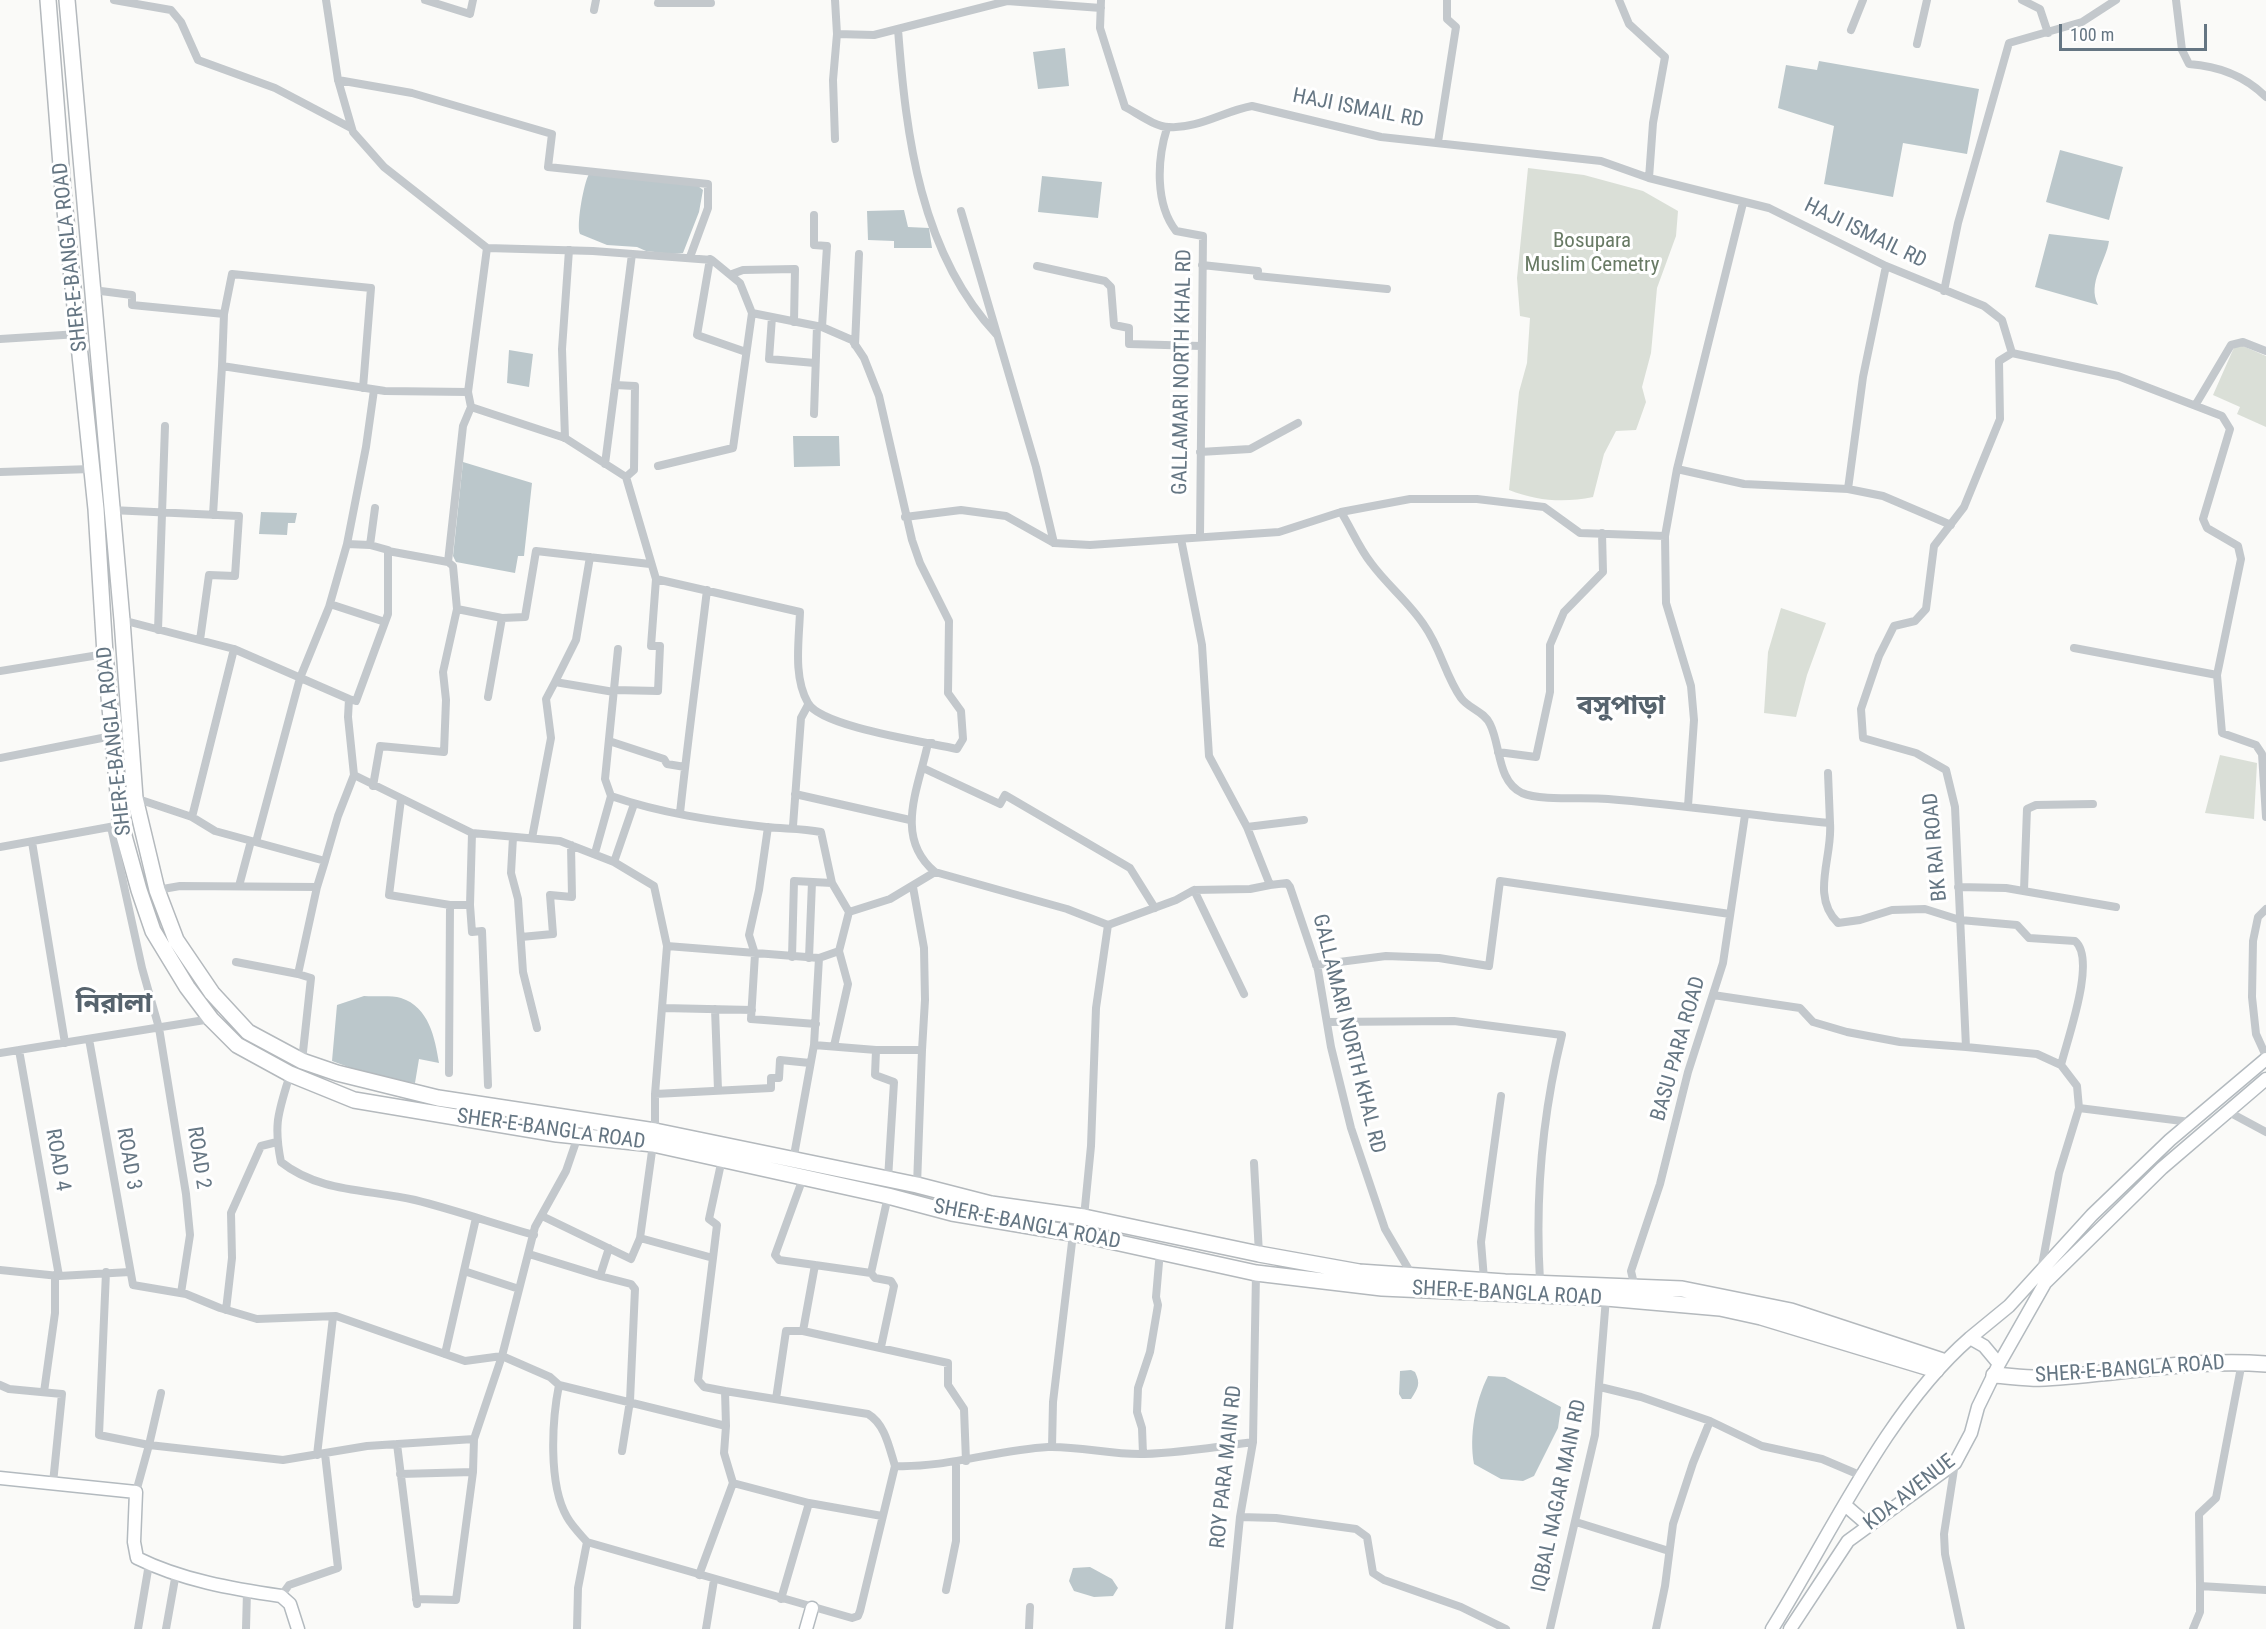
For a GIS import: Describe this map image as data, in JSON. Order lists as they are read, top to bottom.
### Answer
{
  "streets": {
    "highway": ["SHER-E-BANGLA ROAD"],
    "main road": ["KDA AVENUE"],
    "street": [
      "HAJI ISMAIL RD",
      "GALLAMARI NORTH KHAL RD",
      "BK RAI ROAD",
      "BASU PARA ROAD",
      "ROAD 2",
      "ROAD 3",
      "ROAD 4",
      "ROY PARA MAIN RD",
      "IQBAL NAGAR MAIN RD"
    ]
  },
  "crossings": [
    ["HAJI ISMAIL RD", "GALLAMARI NORTH KHAL RD"],
    ["HAJI ISMAIL RD", "BK RAI ROAD"],
    ["SHER-E-BANGLA ROAD", "GALLAMARI NORTH KHAL RD"],
    ["SHER-E-BANGLA ROAD", "BASU PARA ROAD"],
    ["SHER-E-BANGLA ROAD", "ROAD 2"],
    ["SHER-E-BANGLA ROAD", "ROY PARA MAIN RD"],
    ["SHER-E-BANGLA ROAD", "KDA AVENUE"],
    ["SHER-E-BANGLA ROAD", "IQBAL NAGAR MAIN RD"],
    ["ROAD 2", "ROAD 3"]
  ],
  "districts": ["বসুপাড়া", "নিরালা"],
  "parks": ["Bosupara Muslim Cemetry"],
  "scale_bar": "100 m"
}
